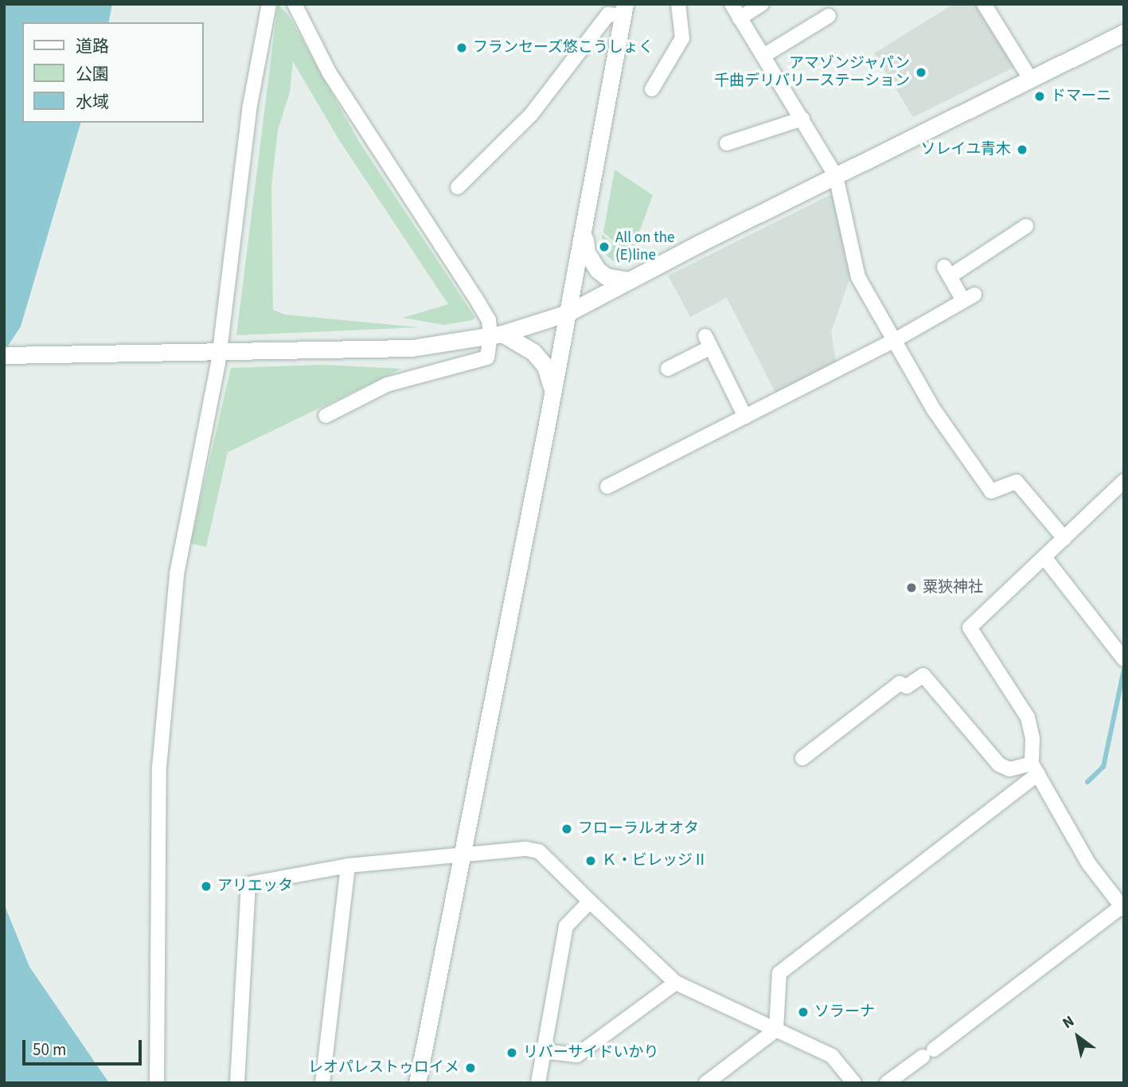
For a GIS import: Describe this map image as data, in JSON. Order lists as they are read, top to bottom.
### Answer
{
  "places": [
    "フランセーズ悠こうしょく",
    "アマゾンジャパン 千曲デリバリーステーション",
    "ドマーニ",
    "ソレイユ青木",
    "All on the (E)line",
    "粟狹神社",
    "フローラルオオタ",
    "Ｋ・ビレッジⅡ",
    "アリエッタ",
    "ソラーナ",
    "リバーサイドいかり",
    "レオパレストゥロイメ"
  ],
  "legend": ["道路", "公園", "水域"],
  "scale_bar": "50 m",
  "north": "top left"
}
